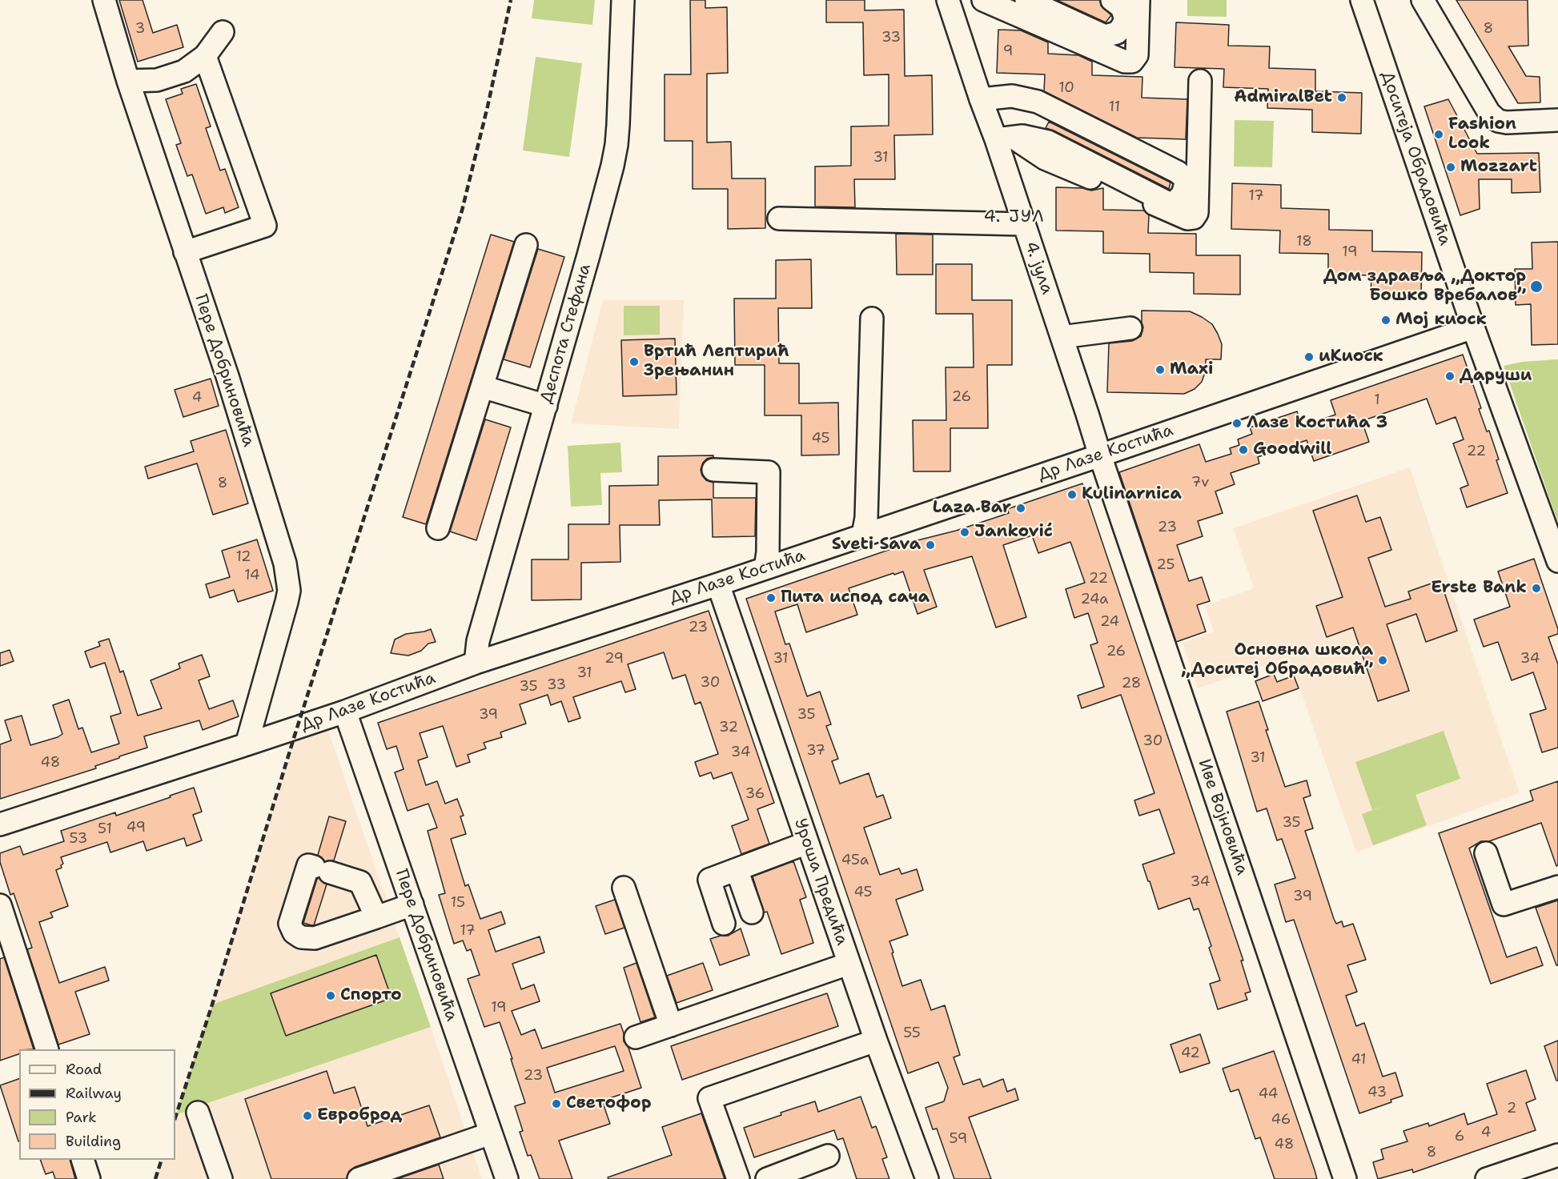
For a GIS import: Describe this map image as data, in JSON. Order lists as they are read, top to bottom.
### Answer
{
  "streets": {
    "street": [
      "Доситеја Обрадовића",
      "4. јула",
      "Деспота Стефана",
      "Пере Добриновића",
      "Др Лазе Костића",
      "Иве Војновића",
      "Уроша Предића"
    ]
  },
  "crossings": [
    ["Доситеја Обрадовића", "Др Лазе Костића"],
    ["4. јула", "Др Лазе Костића"],
    ["4. јула", "Иве Војновића"],
    ["Деспота Стефана", "Др Лазе Костића"],
    ["Пере Добриновића", "Др Лазе Костића"],
    ["Др Лазе Костића", "Иве Војновића"],
    ["Др Лазе Костића", "Уроша Предића"]
  ],
  "districts": ["4. ЈУЛ"],
  "places": [
    "AdmiralBet",
    "Fashion Look",
    "Mozzart",
    "Дом здравља „Доктор Бошко Вребалов”",
    "Мој киоск",
    "иКиоск",
    "Вртић Лептирић Зрењанин",
    "Maxi",
    "Даруши",
    "Лазе Костића 3",
    "Goodwill",
    "Kulinarnica",
    "Laza Bar",
    "Janković",
    "Sveti Sava",
    "Erste Bank",
    "Пита испод сача",
    "Основна школа „Доситеј Обрадовић”",
    "Спорто",
    "Светофор",
    "Евроброд"
  ],
  "house_numbers": [
    "3",
    "8",
    "33",
    "9",
    "10",
    "11",
    "31",
    "17",
    "18",
    "19",
    "26",
    "4",
    "1",
    "45",
    "22",
    "7v",
    "8",
    "23",
    "12",
    "25",
    "14",
    "22",
    "24a",
    "24",
    "23",
    "26",
    "29",
    "31",
    "34",
    "31",
    "30",
    "28",
    "33",
    "35",
    "39",
    "35",
    "32",
    "30",
    "37",
    "34",
    "31",
    "48",
    "36",
    "35",
    "49",
    "51",
    "53",
    "45a",
    "34",
    "45",
    "39",
    "15",
    "17",
    "19",
    "55",
    "42",
    "41",
    "23",
    "43",
    "44",
    "2",
    "46",
    "4",
    "6",
    "59",
    "48",
    "8"
  ],
  "legend": [
    "Road",
    "Railway",
    "Park",
    "Building"
  ]
}
